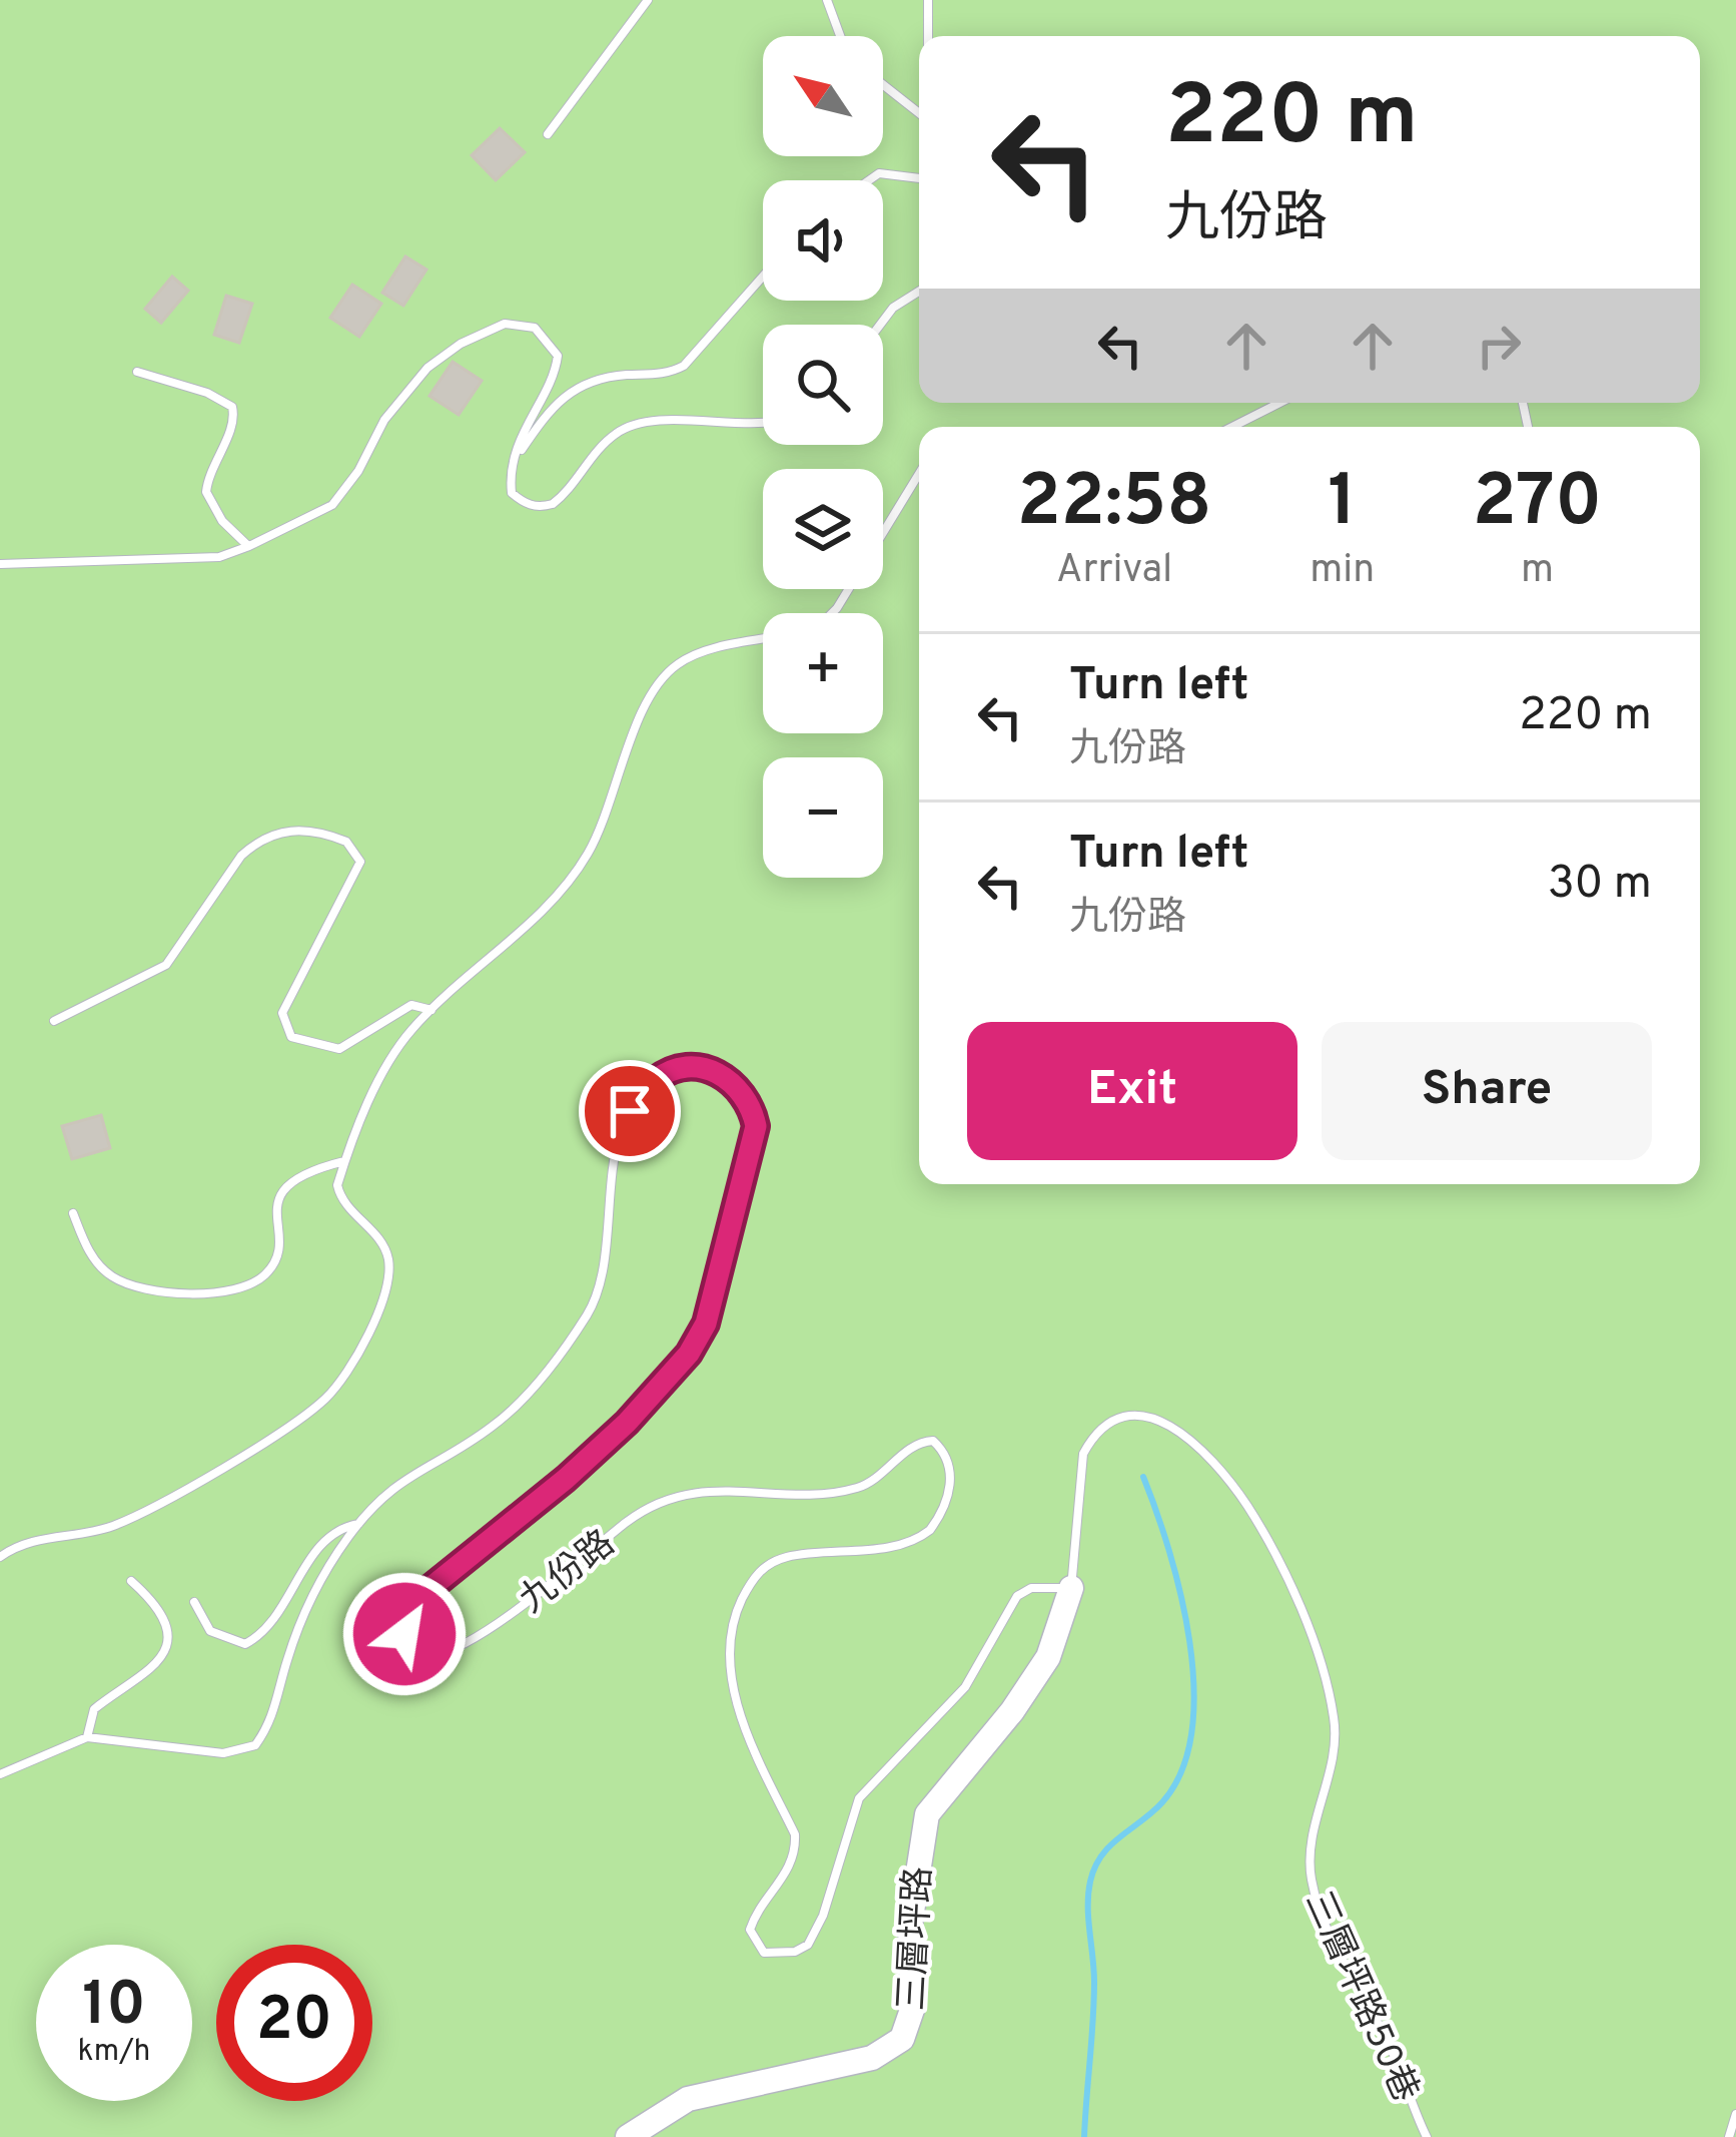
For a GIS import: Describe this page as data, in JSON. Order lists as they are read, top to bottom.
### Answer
{
  "streets": {
    "street": ["三層坪路"],
    "lane": ["九份路", "三層坪路50巷"]
  },
  "crossings": [
    ["九份路", "三層坪路"],
    ["九份路", "三層坪路50巷"],
    ["三層坪路", "三層坪路50巷"]
  ],
  "north": "top left",
  "page": {
    "map_buttons": ["+", "−"],
    "turn": ["220 m", "九份路"],
    "eta": [
      "22:58",
      "Arrival",
      "1",
      "min",
      "270",
      "m"
    ],
    "list": [
      {
        "name": "Turn left",
        "note": "九份路",
        "value": "220 m"
      },
      {
        "name": "Turn left",
        "note": "九份路",
        "value": "30 m"
      }
    ],
    "buttons": ["Exit", "Share"],
    "speed": "10 km/h",
    "limit": "20"
  }
}
